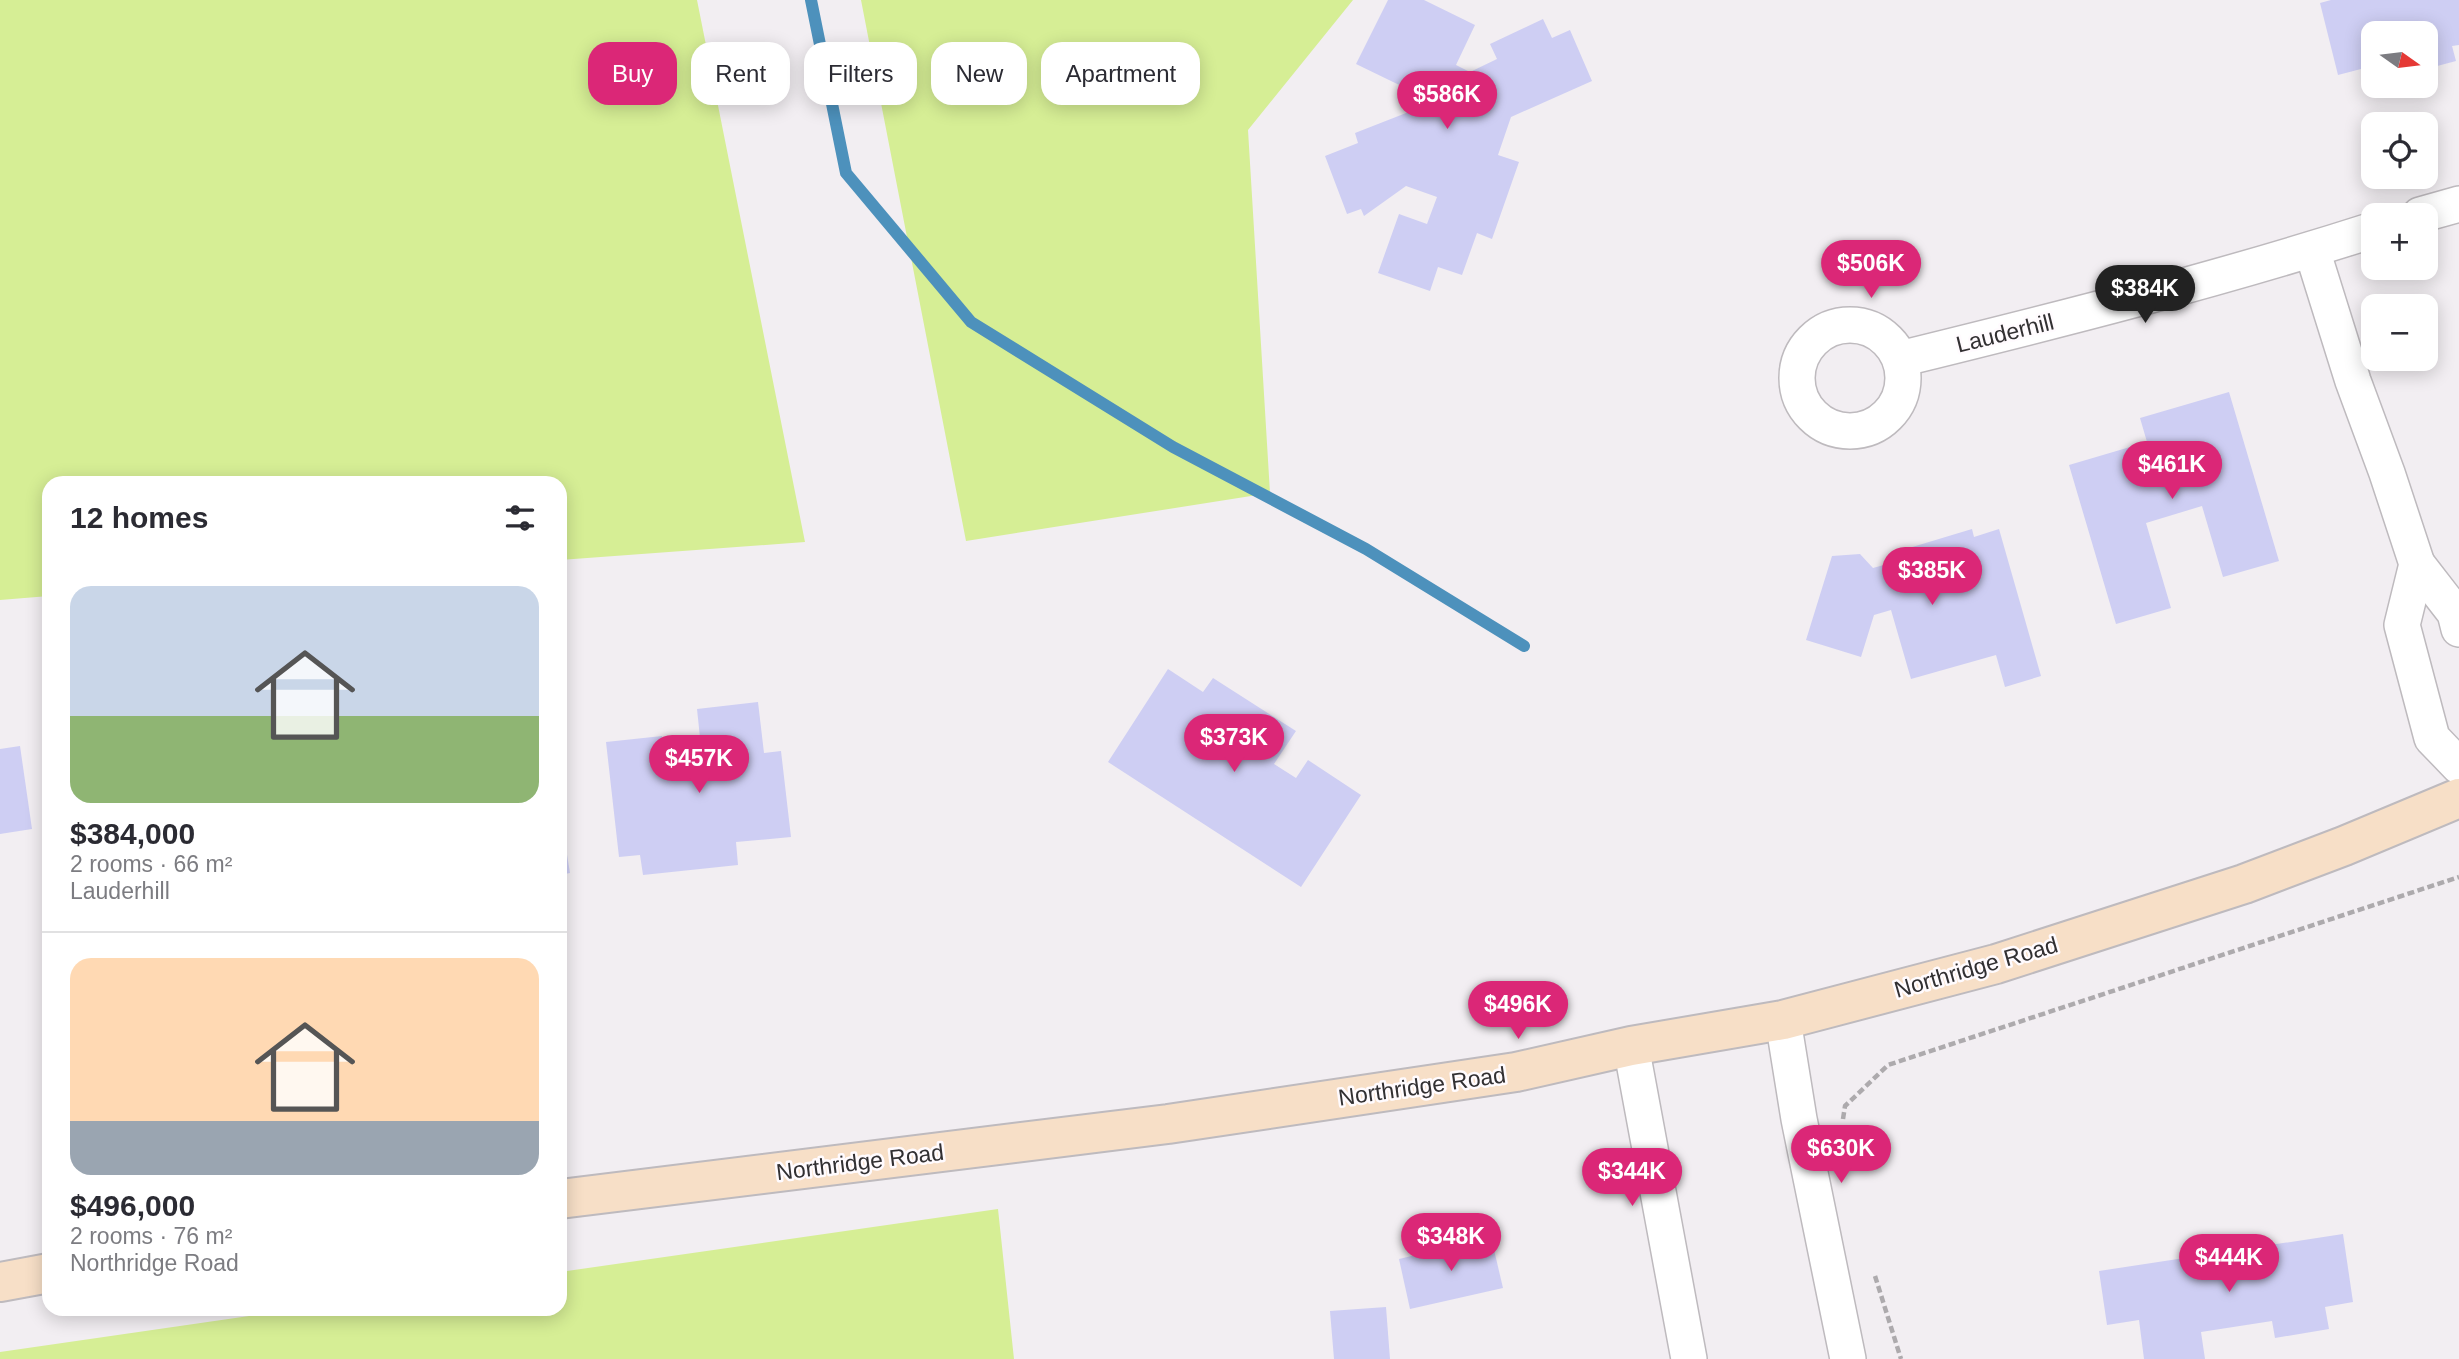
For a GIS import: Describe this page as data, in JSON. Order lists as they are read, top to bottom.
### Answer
{
  "streets": {
    "main road": ["Northridge Road"],
    "street": ["Lauderhill"]
  },
  "north": "right",
  "page": {
    "map_buttons": ["+", "−"],
    "chip": [
      "Buy",
      "Rent",
      "Filters",
      "New",
      "Apartment"
    ],
    "price": [
      "$586K",
      "$506K",
      "$384K",
      "$461K",
      "$385K",
      "$373K",
      "$457K",
      "$496K",
      "$630K",
      "$344K",
      "$348K",
      "$444K"
    ],
    "heading": "12 homes",
    "list": [
      {
        "name": "$384,000",
        "note": "2 rooms · 66 m² · Lauderhill"
      },
      {
        "name": "$496,000",
        "note": "2 rooms · 76 m² · Northridge Road"
      }
    ]
  }
}
